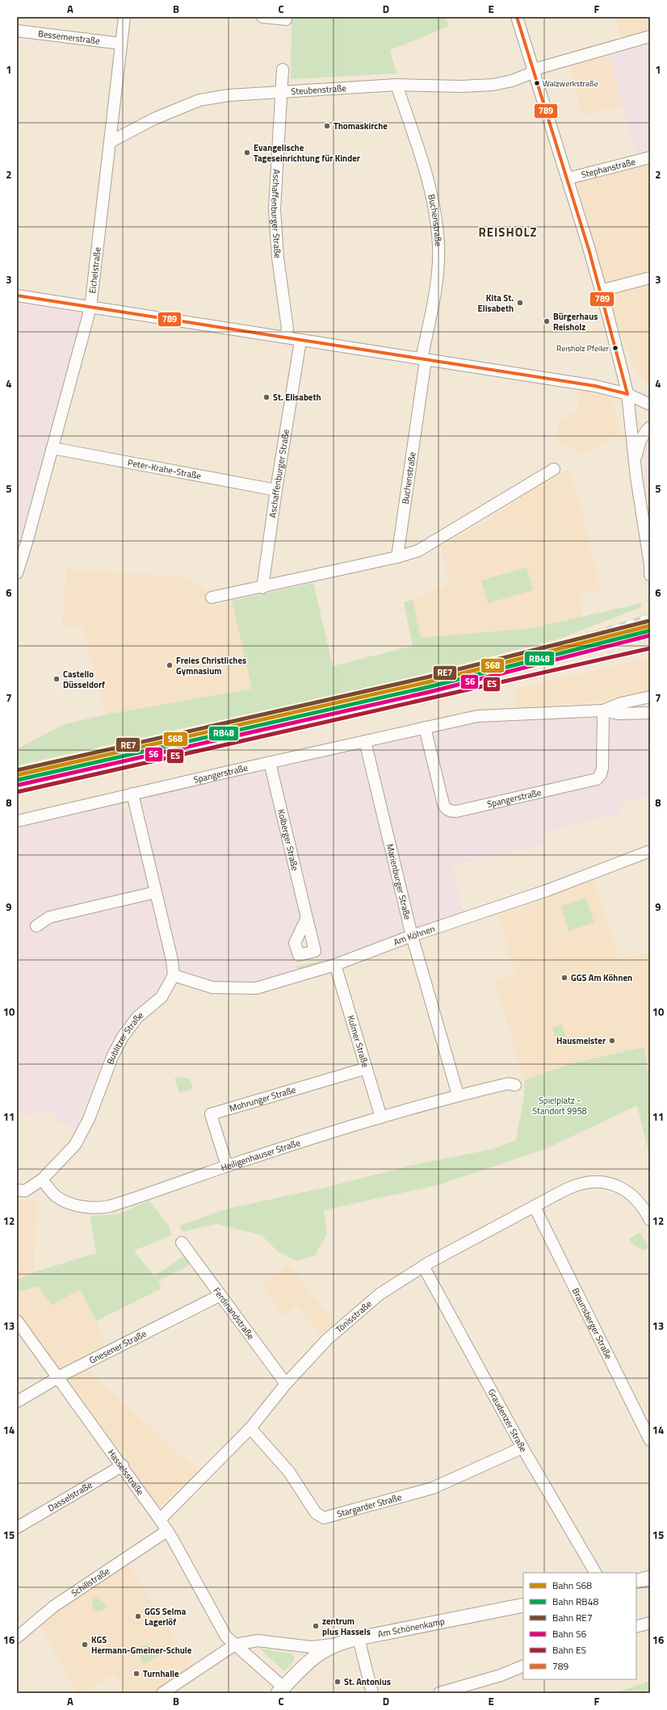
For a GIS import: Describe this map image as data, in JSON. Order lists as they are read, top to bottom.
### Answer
{
  "streets": {
    "main road": ["Am Schönenkamp"],
    "street": [
      "Bessemerstraße",
      "Steubenstraße",
      "Stephanstraße",
      "Aschaffenburger Straße",
      "Buchenstraße",
      "Eichelstraße",
      "Peter-Krahe-Straße",
      "Spangerstraße",
      "Kolberger Straße",
      "Marienburger Straße",
      "Am Köhnen",
      "Bublitzer Straße",
      "Kulmer Straße",
      "Mohrunger Straße",
      "Heiligenhauser Straße",
      "Ferdinandstraße",
      "Tönisstraße",
      "Braunsberger Straße",
      "Gnesener Straße",
      "Graudenzer Straße",
      "Hasselsstraße",
      "Dasselstraße",
      "Stargarder Straße",
      "Schillstraße"
    ]
  },
  "crossings": [
    ["Bessemerstraße", "Eichelstraße"],
    ["Steubenstraße", "Aschaffenburger Straße"],
    ["Steubenstraße", "Buchenstraße"],
    ["Steubenstraße", "Eichelstraße"],
    ["Aschaffenburger Straße", "Peter-Krahe-Straße"],
    ["Eichelstraße", "Peter-Krahe-Straße"],
    ["Spangerstraße", "Kolberger Straße"],
    ["Spangerstraße", "Marienburger Straße"],
    ["Marienburger Straße", "Am Köhnen"],
    ["Marienburger Straße", "Heiligenhauser Straße"],
    ["Am Köhnen", "Bublitzer Straße"],
    ["Am Köhnen", "Kulmer Straße"],
    ["Bublitzer Straße", "Heiligenhauser Straße"],
    ["Kulmer Straße", "Mohrunger Straße"],
    ["Kulmer Straße", "Heiligenhauser Straße"],
    ["Mohrunger Straße", "Heiligenhauser Straße"],
    ["Ferdinandstraße", "Tönisstraße"],
    ["Ferdinandstraße", "Gnesener Straße"],
    ["Tönisstraße", "Braunsberger Straße"],
    ["Tönisstraße", "Graudenzer Straße"],
    ["Tönisstraße", "Hasselsstraße"],
    ["Tönisstraße", "Stargarder Straße"],
    ["Gnesener Straße", "Hasselsstraße"],
    ["Graudenzer Straße", "Stargarder Straße"],
    ["Hasselsstraße", "Dasselstraße"],
    ["Hasselsstraße", "Schillstraße"],
    ["Hasselsstraße", "Am Schönenkamp"]
  ],
  "districts": ["REISHOLZ"],
  "parks": ["Spielplatz - Standort 9958"],
  "places": [
    "Walzwerkstraße",
    "Thomaskirche",
    "Evangelische Tageseinrichtung für Kinder",
    "Kita St. Elisabeth",
    "Bürgerhaus Reisholz",
    "Reisholz Pfeiler",
    "St. Elisabeth",
    "Freies Christliches Gymnasium",
    "Castello Düsseldorf",
    "GGS Am Köhnen",
    "Hausmeister",
    "GGS Selma Lagerlöf",
    "zentrum plus Hassels",
    "KGS Hermann-Gmeiner-Schule",
    "Turnhalle",
    "St. Antonius"
  ],
  "lines": [
    "transit line 789",
    "rail line RE7",
    "rail line S68",
    "rail line RB48",
    "rail line S6",
    "rail line ES"
  ],
  "legend": [
    "Bahn S68",
    "Bahn RB48",
    "Bahn RE7",
    "Bahn S6",
    "Bahn ES",
    "789"
  ],
  "grid": {
    "columns": [
      "A",
      "B",
      "C",
      "D",
      "E",
      "F"
    ],
    "rows": [
      "1",
      "2",
      "3",
      "4",
      "5",
      "6",
      "7",
      "8",
      "9",
      "10",
      "11",
      "12",
      "13",
      "14",
      "15",
      "16"
    ]
  }
}
